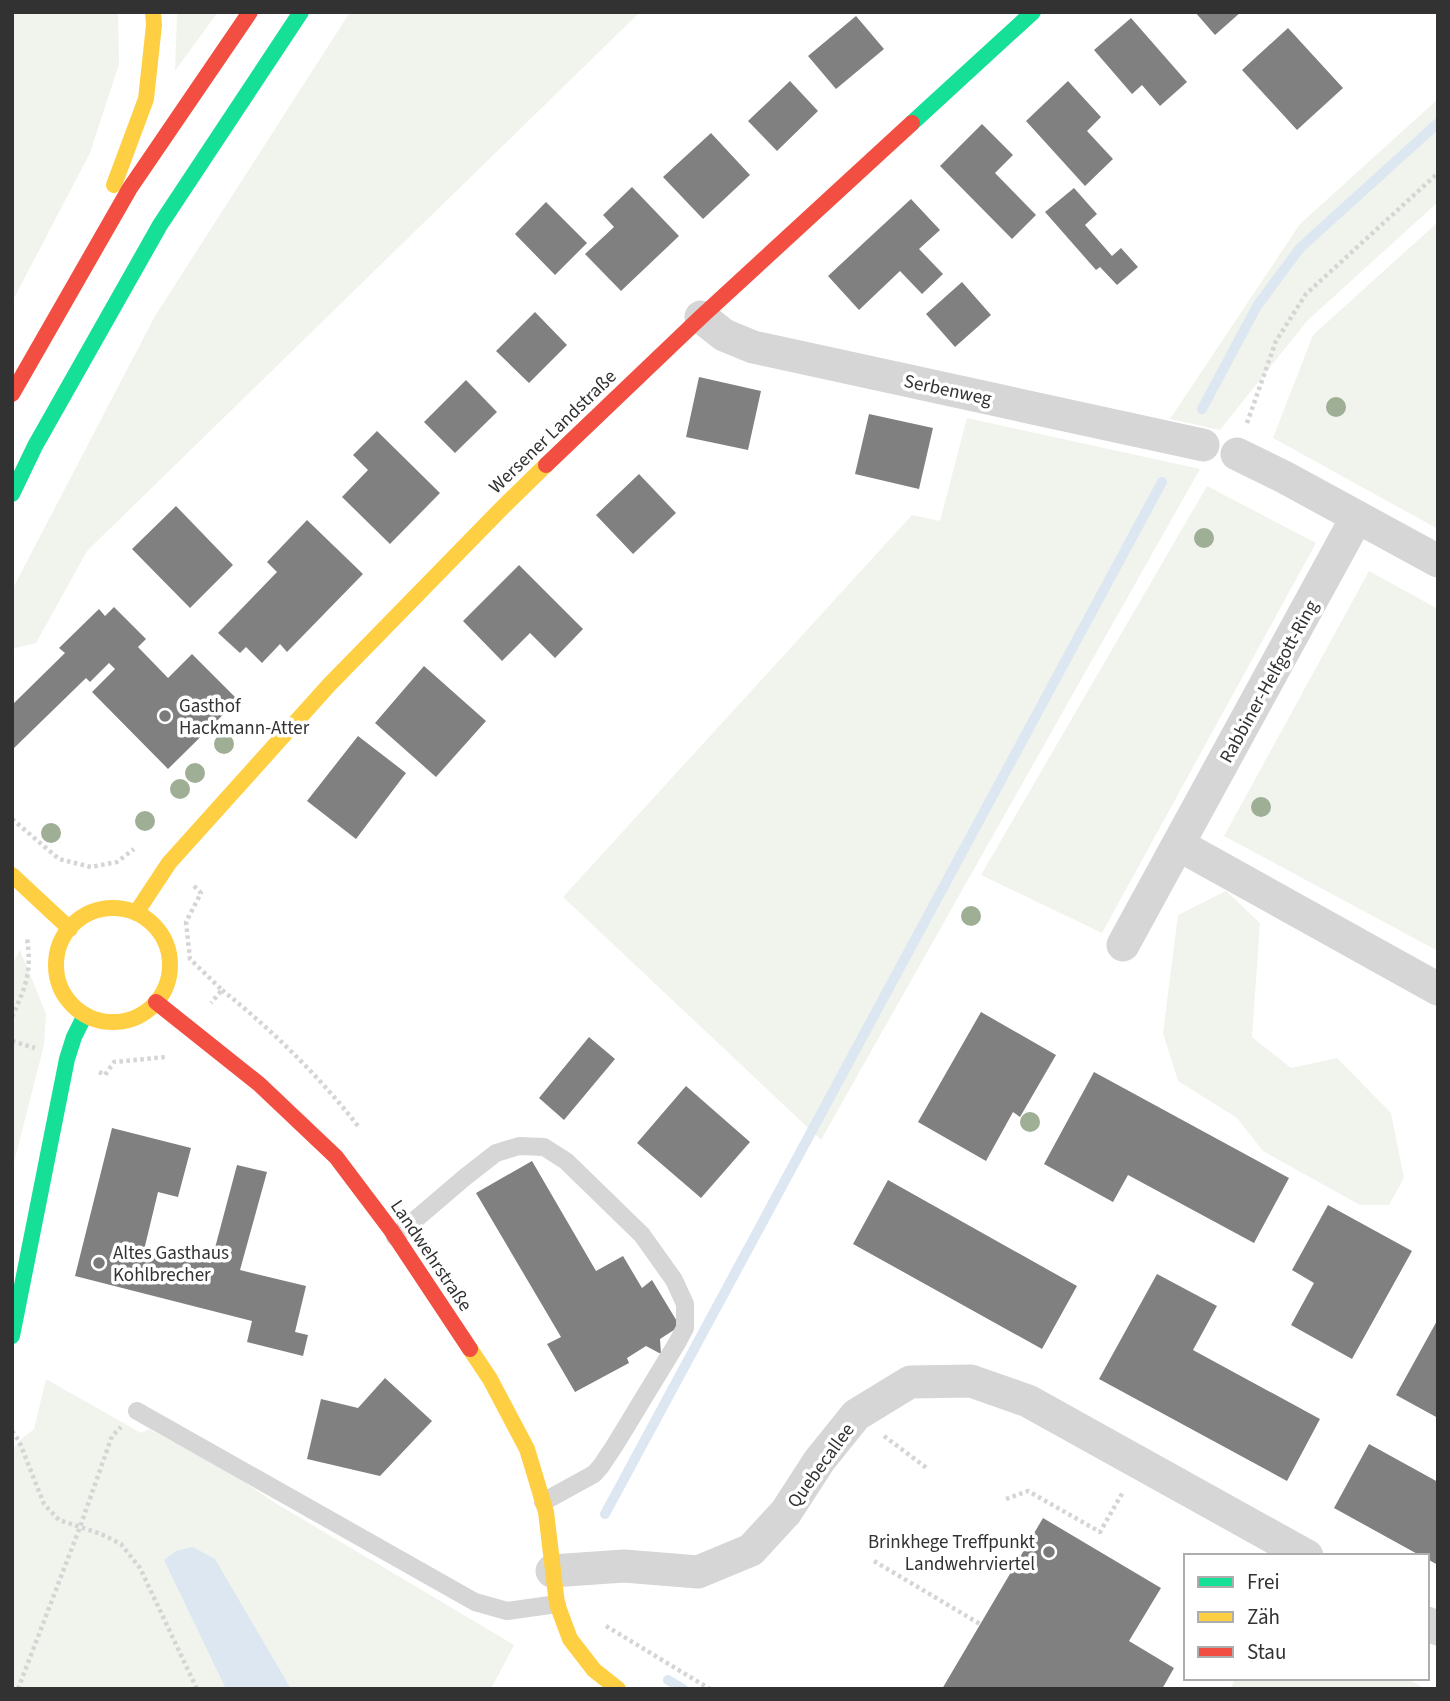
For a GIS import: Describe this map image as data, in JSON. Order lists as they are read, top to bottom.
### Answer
{
  "streets": {
    "main road": ["Wersener Landstraße", "Landwehrstraße"],
    "street": ["Serbenweg", "Rabbiner-Helfgott-Ring", "Quebecallee"]
  },
  "crossings": [
    ["Serbenweg", "Wersener Landstraße"],
    ["Wersener Landstraße", "Landwehrstraße"],
    ["Landwehrstraße", "Quebecallee"]
  ],
  "places": ["Gasthof Hackmann-Atter", "Altes Gasthaus Kohlbrecher", "Brinkhege Treffpunkt Landwehrviertel"],
  "legend": ["Frei", "Zäh", "Stau"]
}
